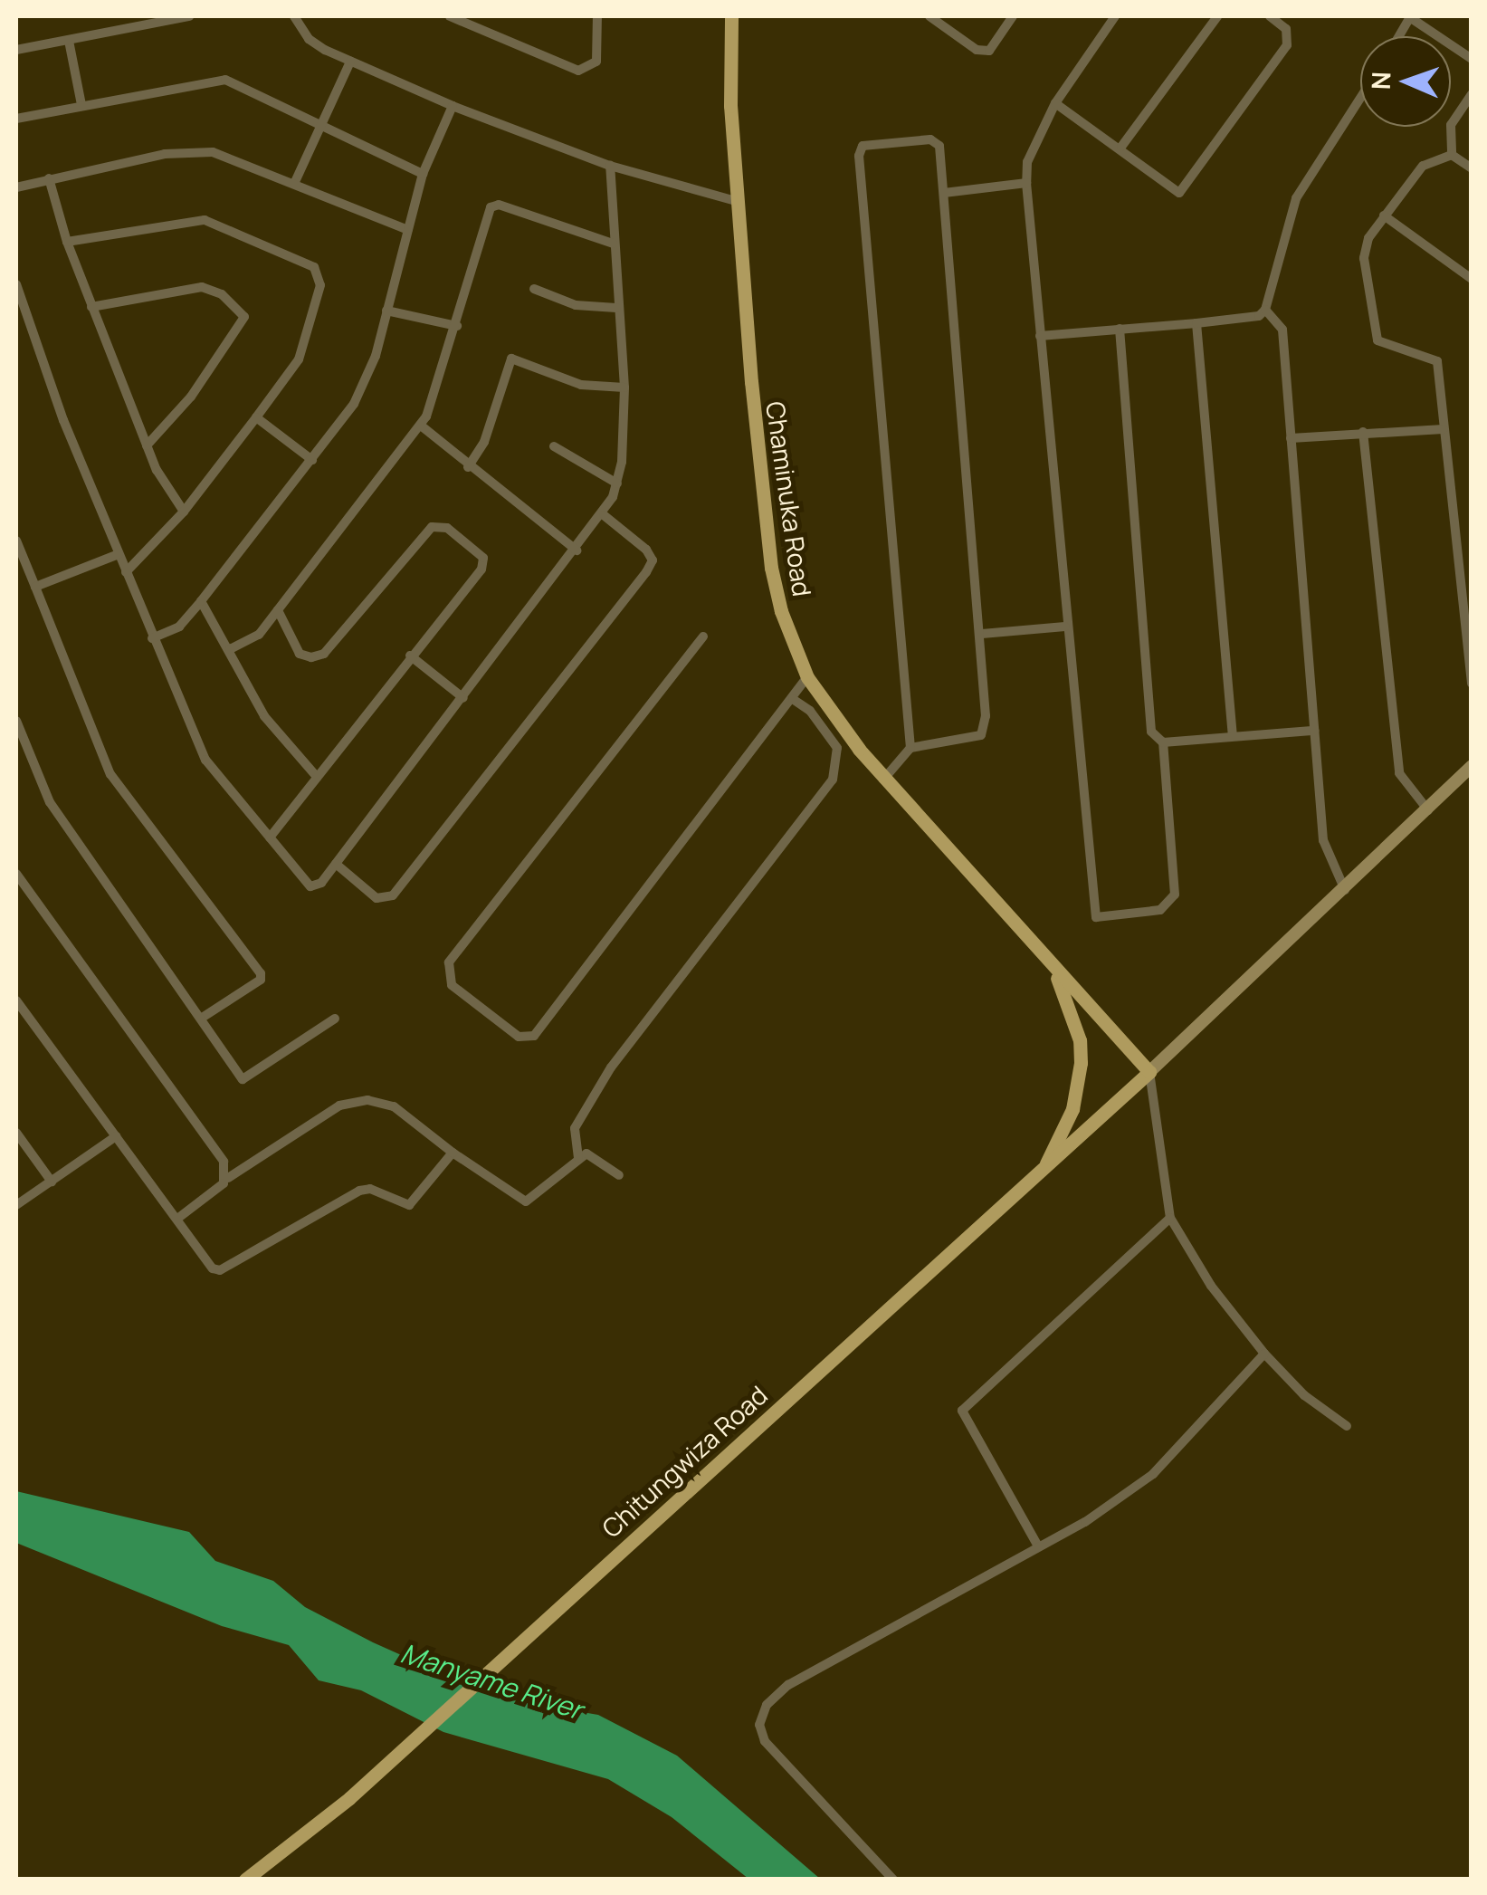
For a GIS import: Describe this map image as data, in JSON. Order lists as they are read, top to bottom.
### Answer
{
  "streets": {
    "main road": ["Chaminuka Road", "Chitungwiza Road"]
  },
  "crossings": [
    ["Chaminuka Road", "Chitungwiza Road"]
  ],
  "water": ["Manyame River"],
  "north": "left"
}
